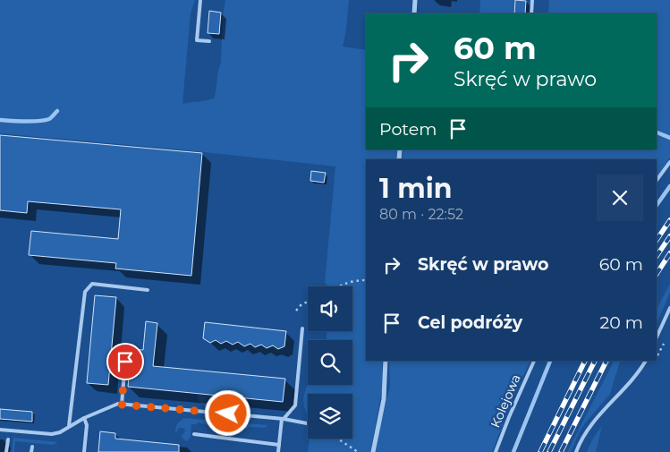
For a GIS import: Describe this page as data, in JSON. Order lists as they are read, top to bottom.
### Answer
{
  "streets": {
    "lane": ["Kolejowa"]
  },
  "page": {
    "turn": ["60 m", "Skręć w prawo"],
    "then": "Potem",
    "heading": ["1 min", "80 m · 22:52"],
    "list": [
      {
        "name": "Skręć w prawo",
        "value": "60 m"
      },
      {
        "name": "Cel podróży",
        "value": "20 m"
      }
    ]
  }
}
